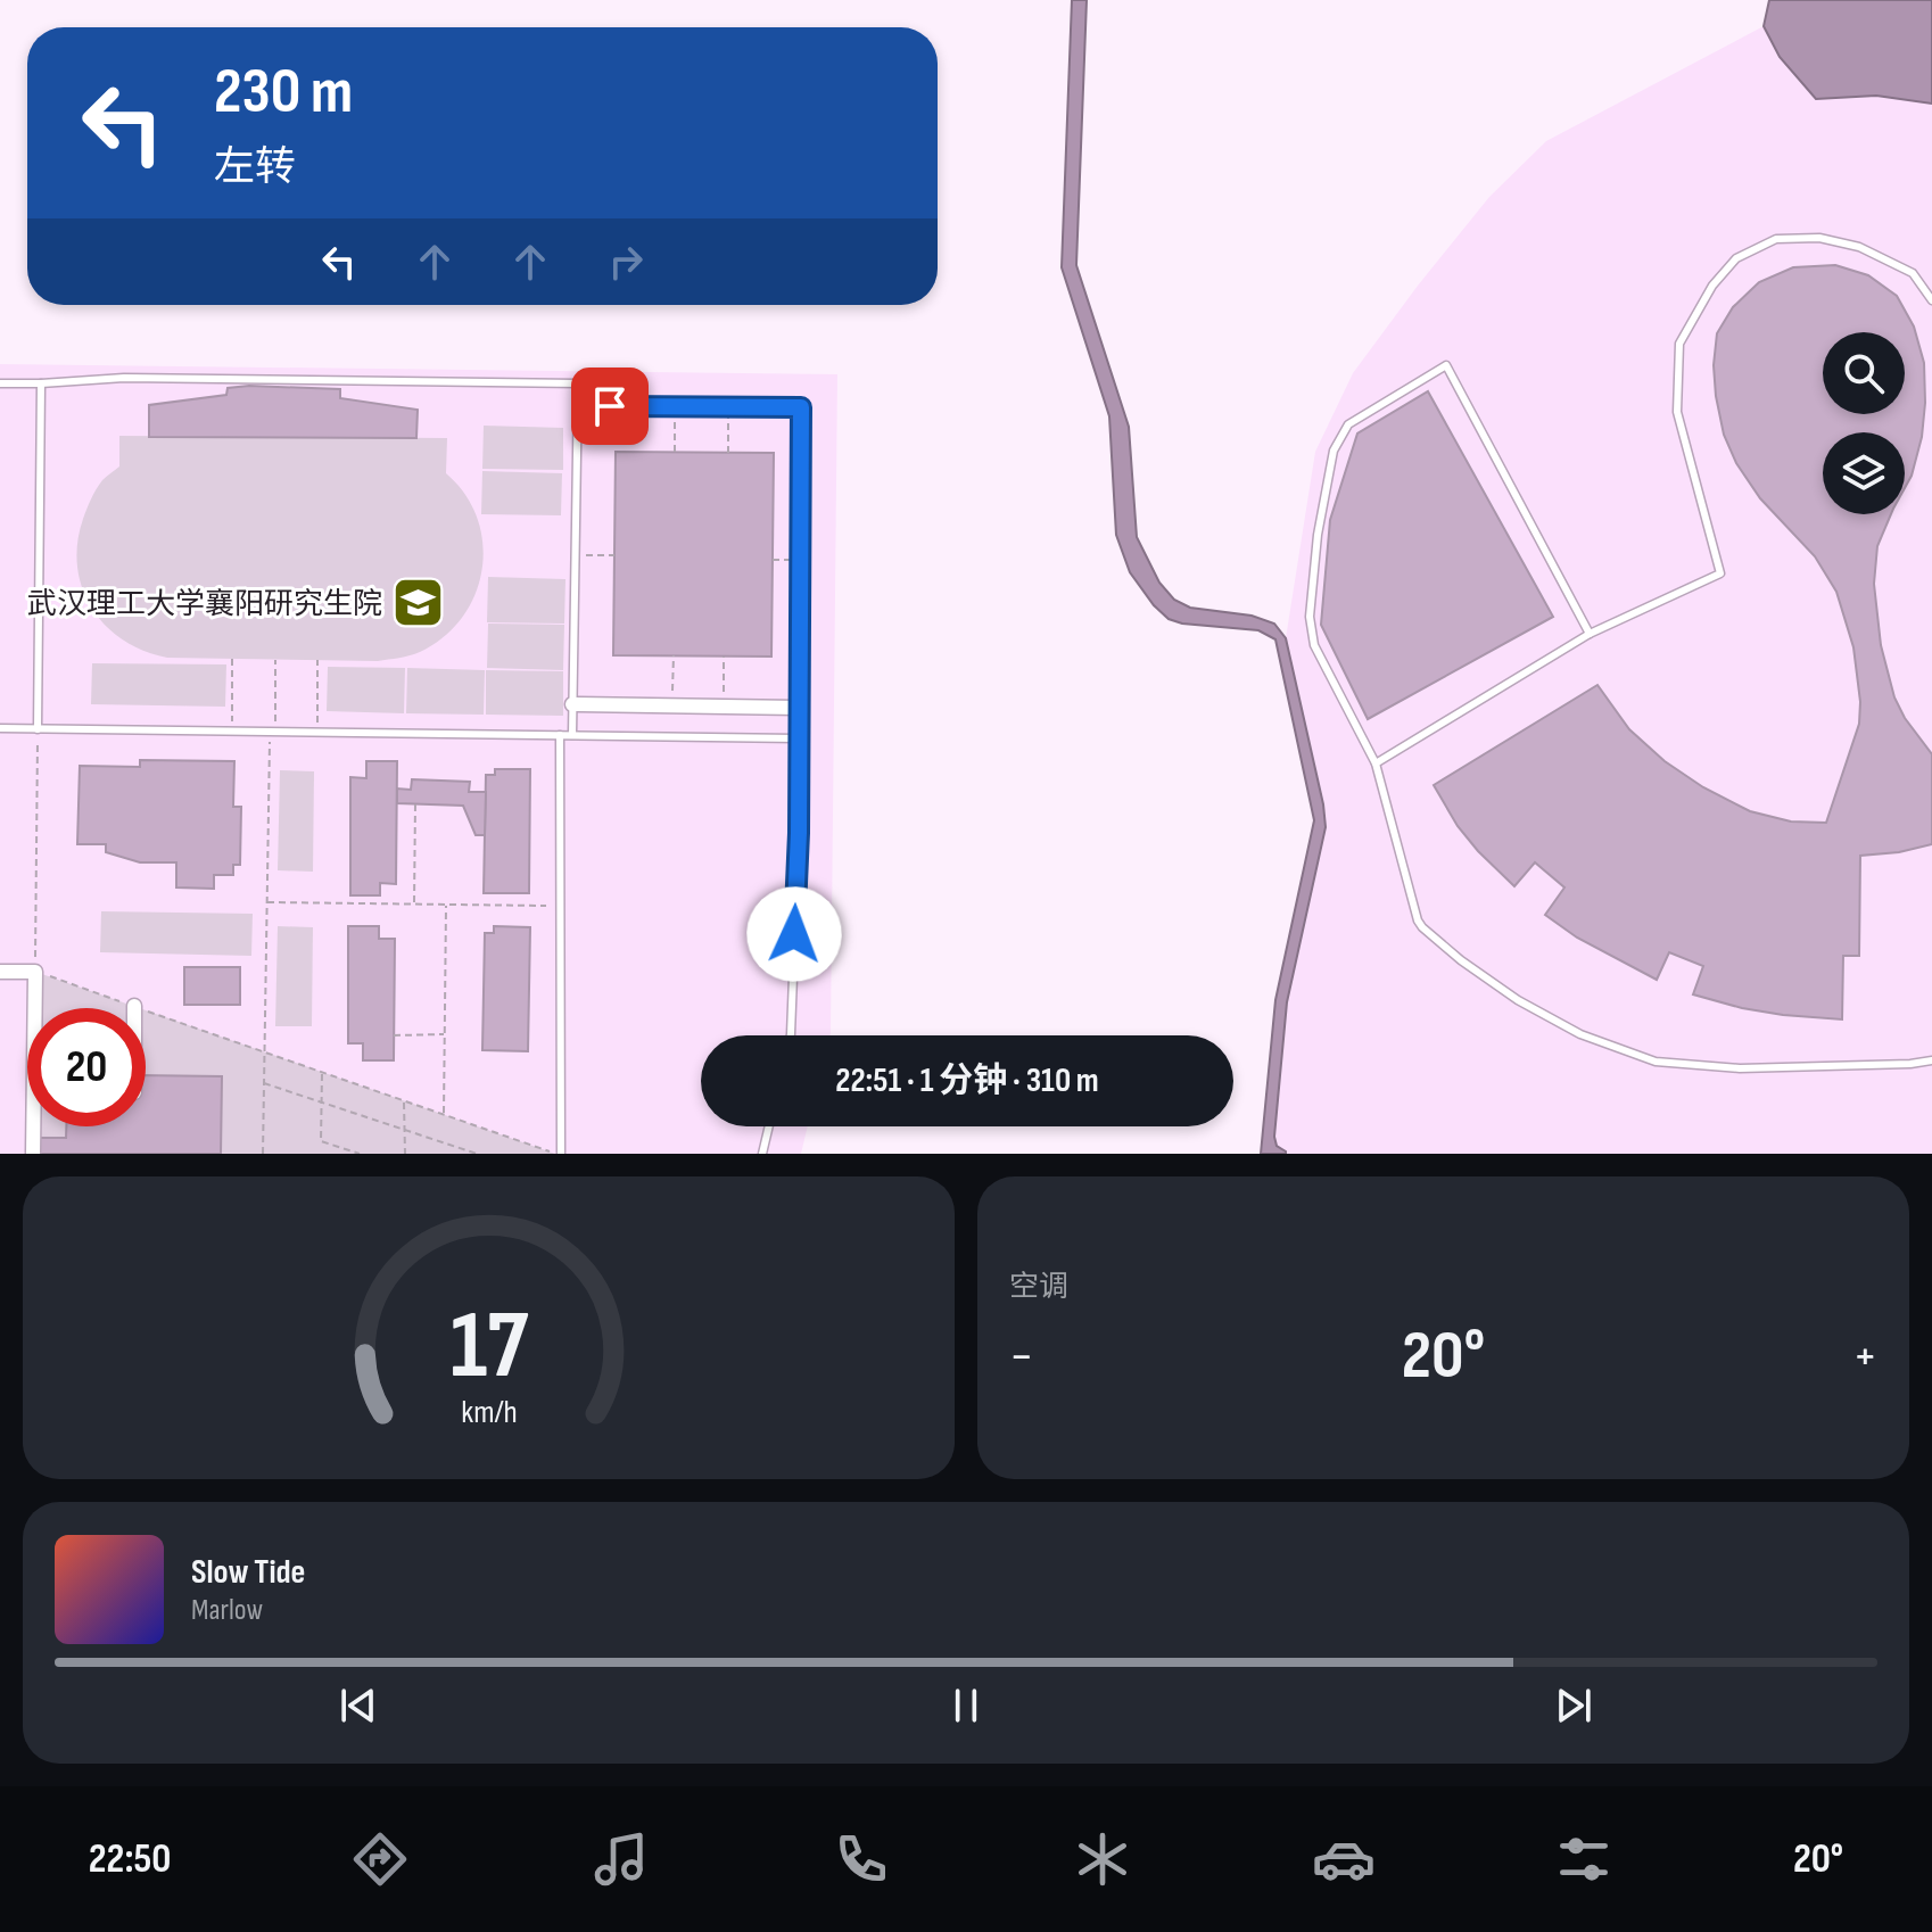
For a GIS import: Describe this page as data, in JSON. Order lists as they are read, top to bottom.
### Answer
{
  "places": {
    "school or university": ["武汉理工大学襄阳研究生院"]
  },
  "page": {
    "turn": ["230 m", "左转"],
    "limit": "20",
    "trip": "22:51 · 1 分钟 · 310 m",
    "tile": "空调",
    "heat": ["−", "20°", "+"],
    "song": ["Slow Tide", "Marlow"],
    "tabs": ["22:50", "20°"],
    "gauge": ["17", "km/h"]
  }
}
